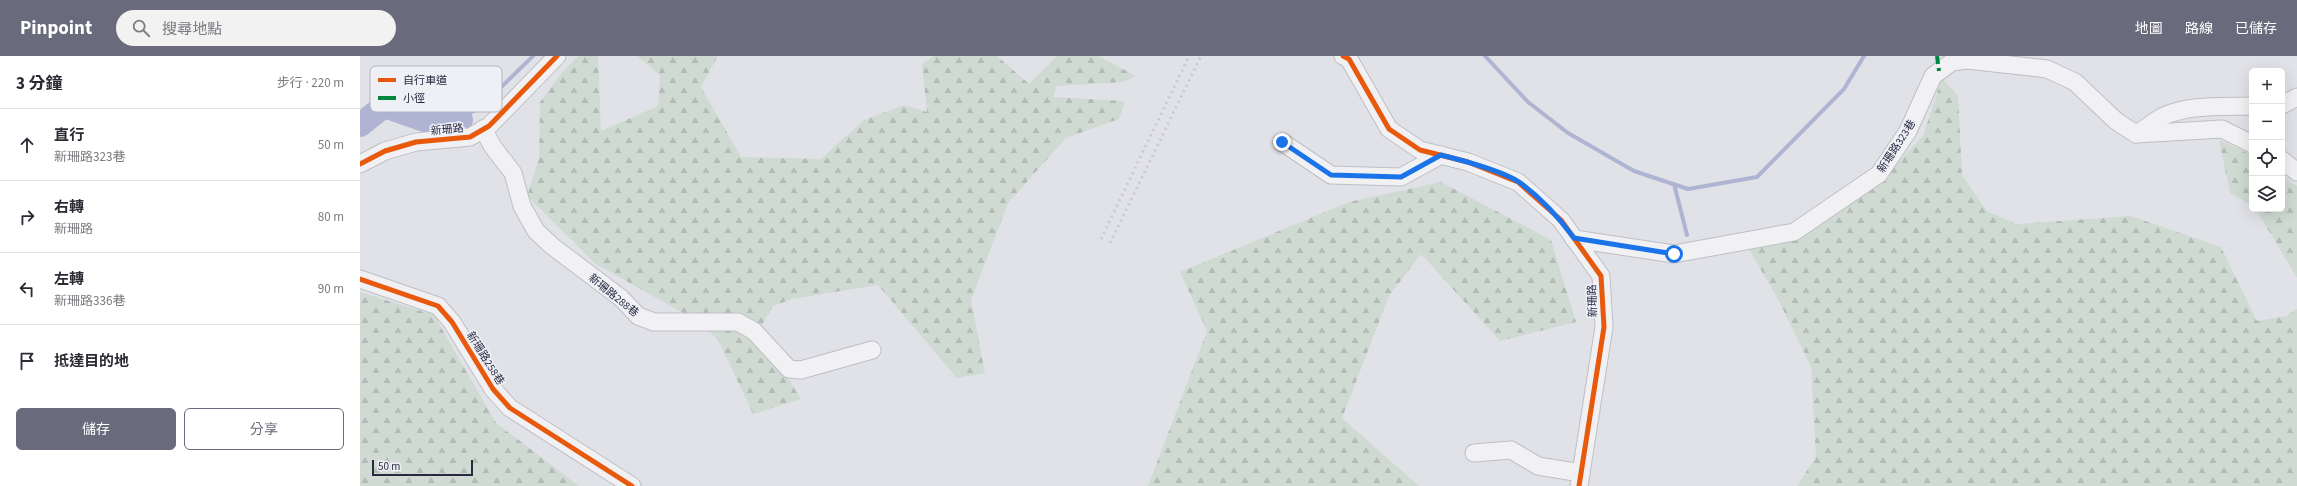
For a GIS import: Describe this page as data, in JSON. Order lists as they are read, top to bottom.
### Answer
{
  "streets": {
    "street": [
      "新珊路",
      "新珊路323巷",
      "新珊路288巷",
      "新珊路258巷"
    ]
  },
  "crossings": [
    ["新珊路", "新珊路323巷"],
    ["新珊路", "新珊路288巷"]
  ],
  "legend": ["自行車道", "小徑"],
  "scale_bar": "50 m",
  "page": {
    "header": "Pinpoint",
    "search": "搜尋地點",
    "nav": ["地圖", "路線", "已儲存"],
    "heading": ["3 分鐘", "步行 · 220 m"],
    "map_buttons": ["+", "−"],
    "list": [
      ["直行", "新珊路323巷", "50 m"],
      ["右轉", "新珊路", "80 m"],
      ["左轉", "新珊路336巷", "90 m"],
      "抵達目的地"
    ],
    "buttons": ["儲存", "分享"],
    "scale": "50 m"
  }
}
